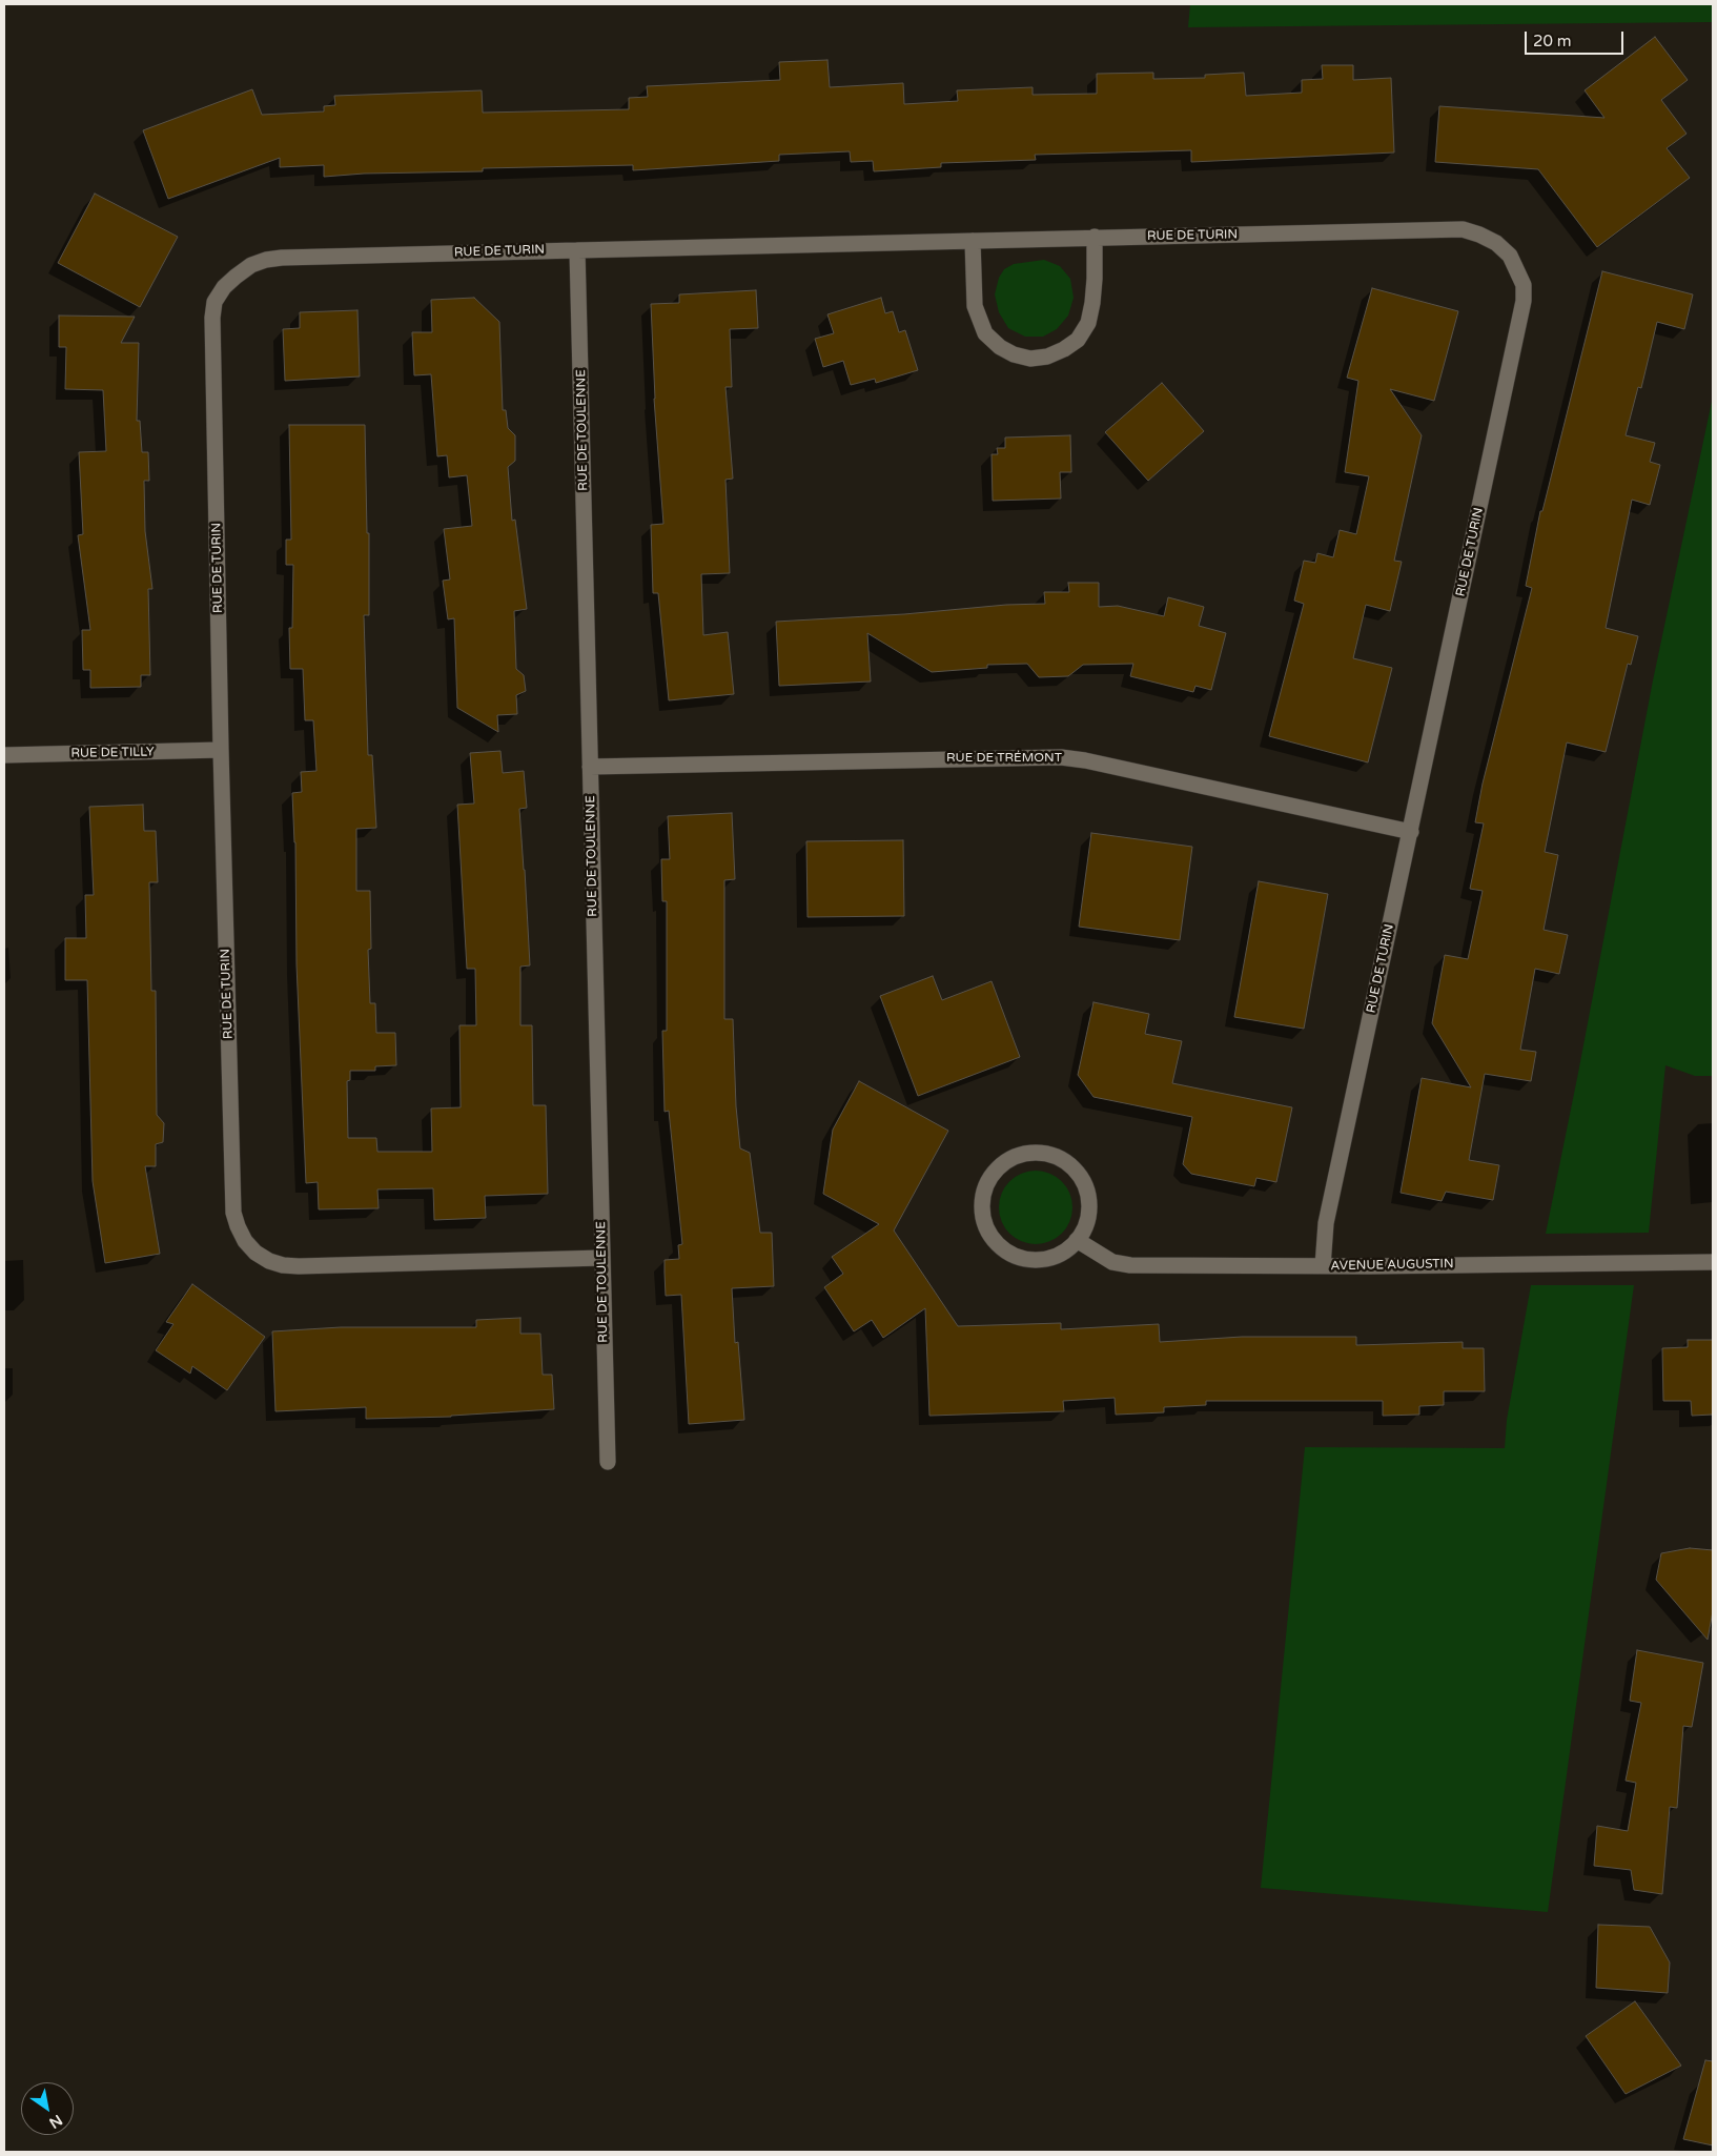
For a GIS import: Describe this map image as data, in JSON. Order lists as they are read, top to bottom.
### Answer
{
  "streets": {
    "street": [
      "RUE DE TURIN",
      "RUE DE TOULENNE",
      "RUE DE TILLY",
      "RUE DE TRÉMONT",
      "AVENUE AUGUSTIN"
    ]
  },
  "crossings": [
    ["RUE DE TURIN", "RUE DE TOULENNE"],
    ["RUE DE TURIN", "RUE DE TILLY"],
    ["RUE DE TURIN", "RUE DE TRÉMONT"],
    ["RUE DE TURIN", "AVENUE AUGUSTIN"],
    ["RUE DE TOULENNE", "RUE DE TRÉMONT"]
  ],
  "scale_bar": "20 m",
  "north": "bottom right"
}
